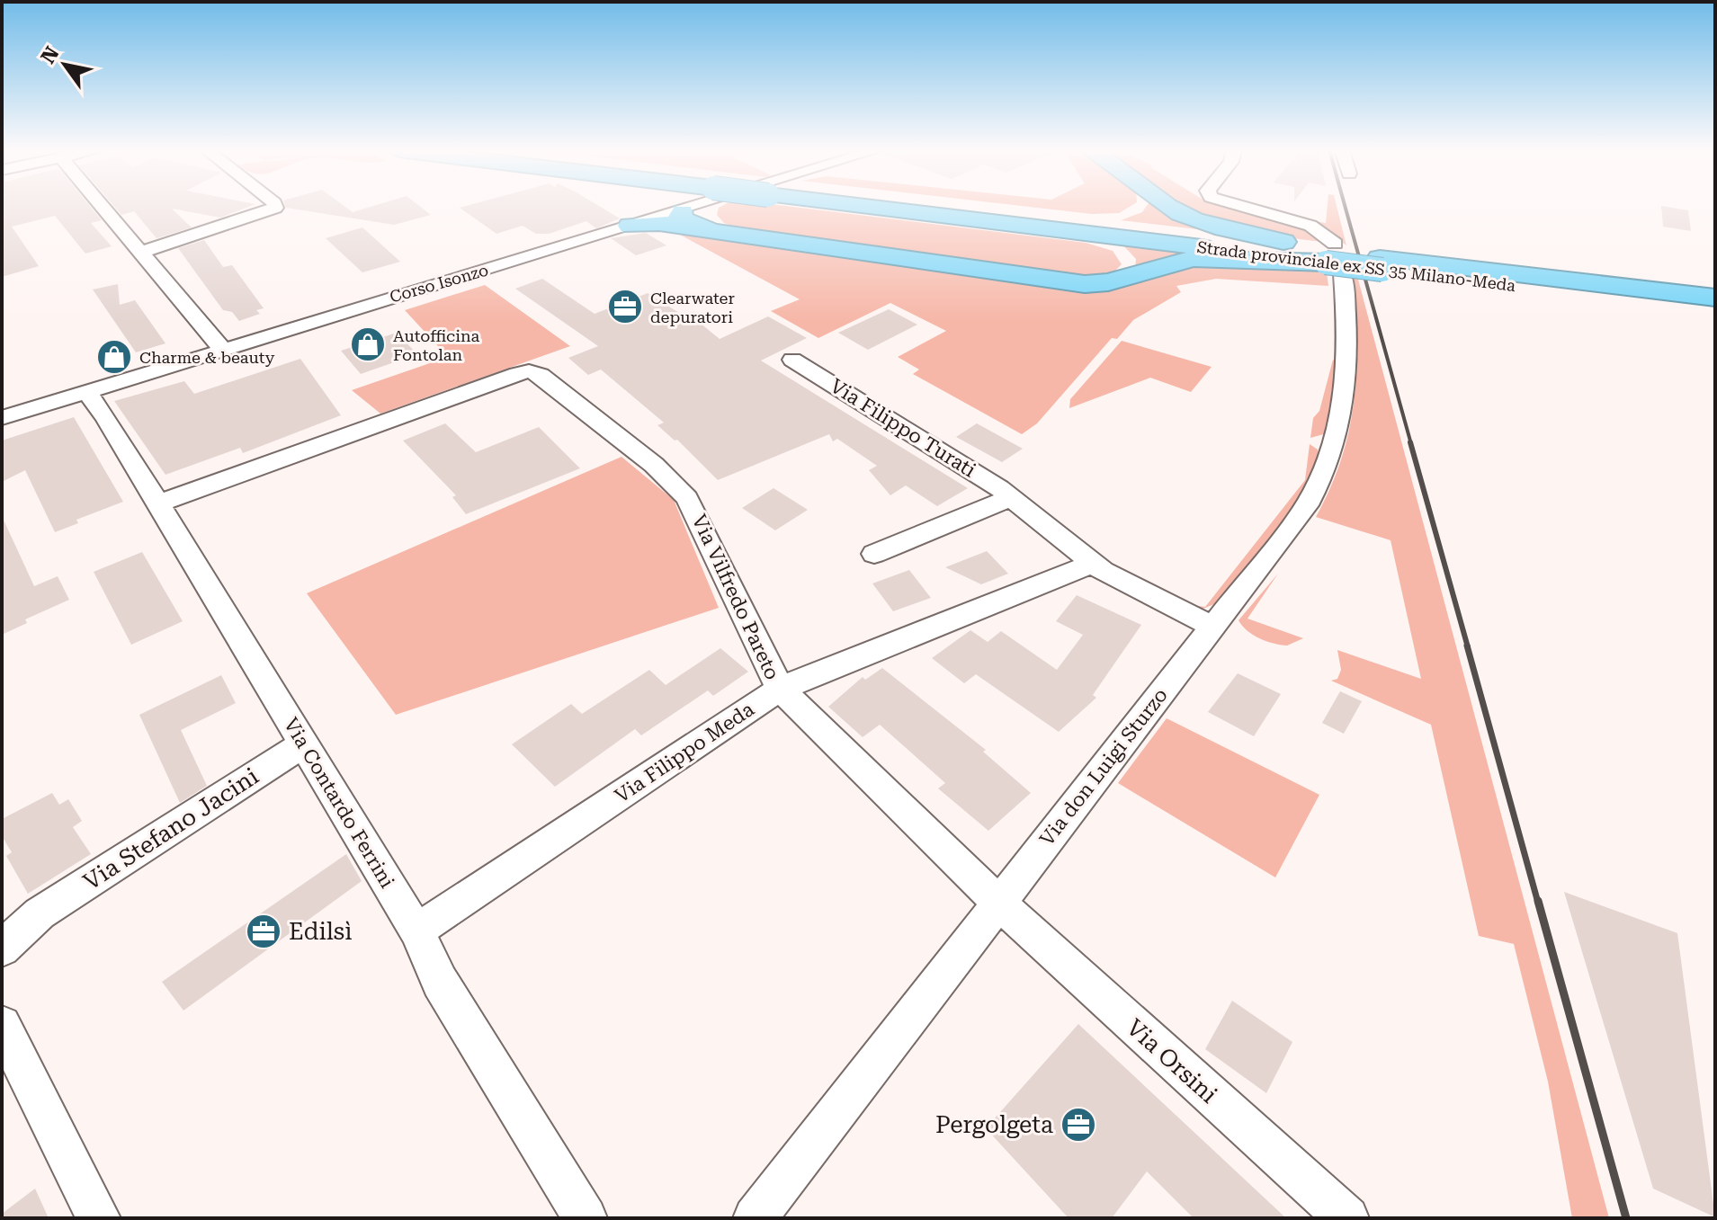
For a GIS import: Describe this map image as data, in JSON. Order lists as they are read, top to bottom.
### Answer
{
  "streets": {
    "highway": ["Strada provinciale ex SS 35 Milano-Meda"],
    "street": [
      "Corso Isonzo",
      "Via Filippo Turati",
      "Via Vilfredo Pareto",
      "Via Filippo Meda",
      "Via don Luigi Sturzo",
      "Via Contardo Ferrini",
      "Via Stefano Jacini",
      "Via Orsini"
    ]
  },
  "crossings": [
    ["Strada provinciale ex SS 35 Milano-Meda", "Via don Luigi Sturzo"],
    ["Corso Isonzo", "Via Contardo Ferrini"],
    ["Via Filippo Turati", "Via Filippo Meda"],
    ["Via Filippo Turati", "Via don Luigi Sturzo"],
    ["Via Vilfredo Pareto", "Via Filippo Meda"],
    ["Via Vilfredo Pareto", "Via don Luigi Sturzo"],
    ["Via Vilfredo Pareto", "Via Contardo Ferrini"],
    ["Via Vilfredo Pareto", "Via Orsini"],
    ["Via Filippo Meda", "Via Contardo Ferrini"],
    ["Via don Luigi Sturzo", "Via Orsini"],
    ["Via Contardo Ferrini", "Via Stefano Jacini"]
  ],
  "places": {
    "office": ["Clearwater depuratori", "Edilsì", "Pergolgeta"],
    "shop": ["Autofficina Fontolan", "Charme & beauty"]
  },
  "north": "top left"
}
